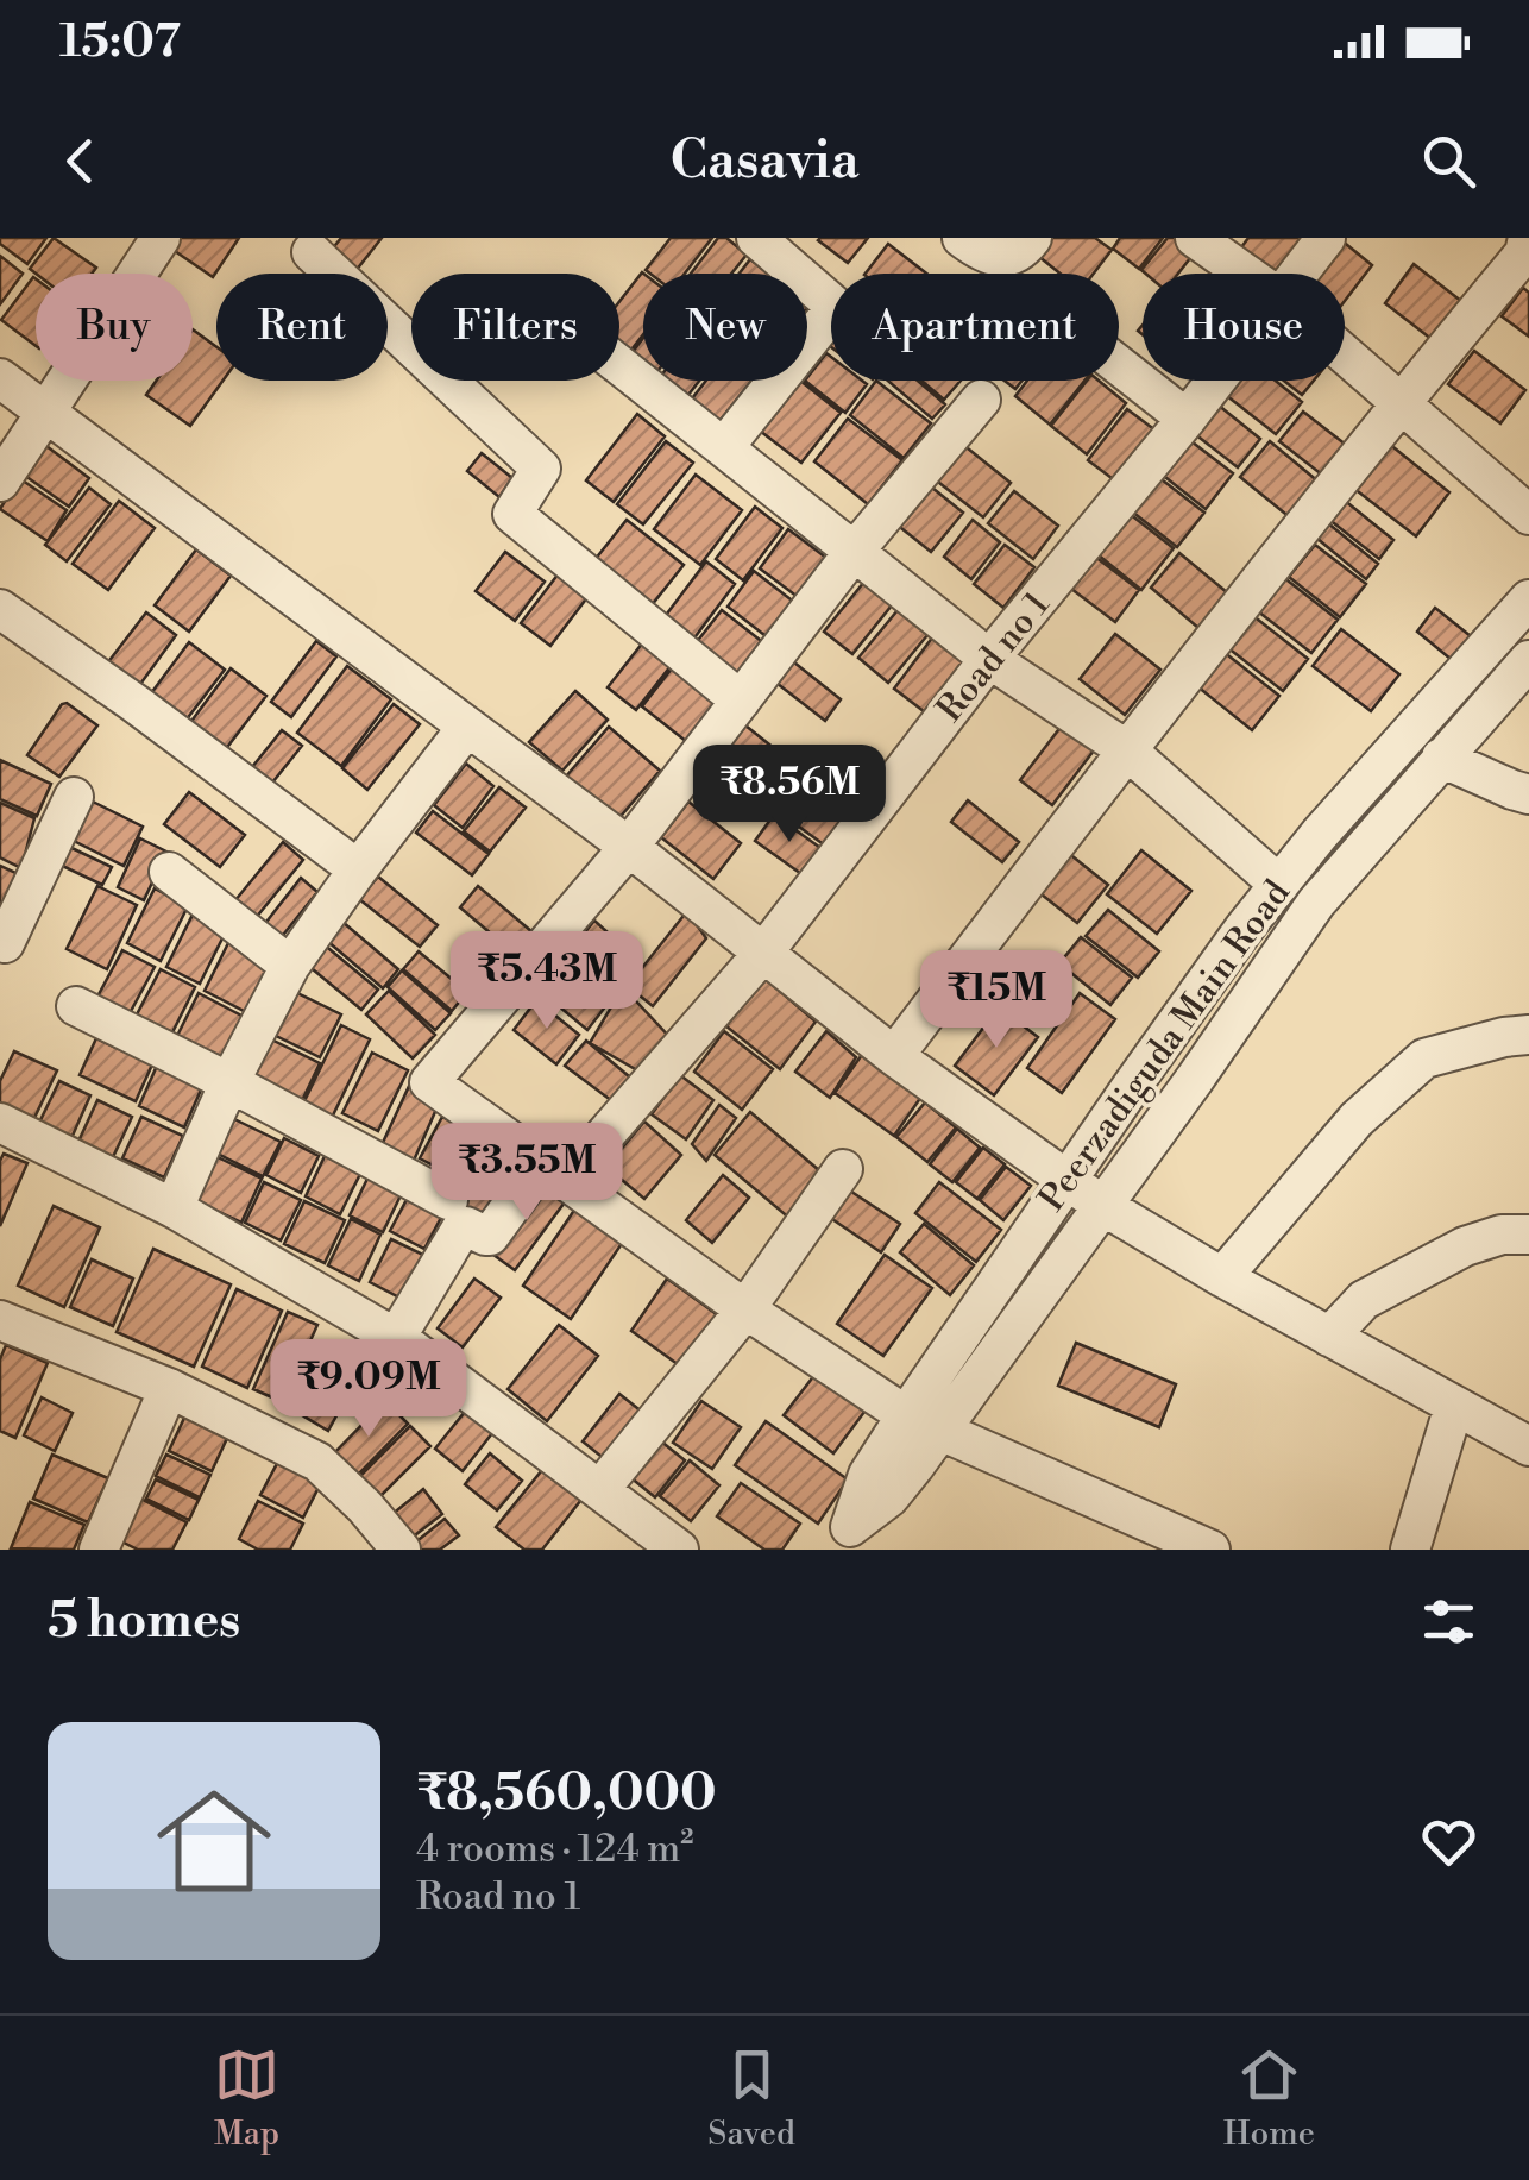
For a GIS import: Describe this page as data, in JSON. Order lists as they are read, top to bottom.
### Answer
{
  "streets": {
    "street": ["Road no 1", "Peerzadiguda Main Road"]
  },
  "page": {
    "status": "15:07",
    "header": "Casavia",
    "chip": [
      "Buy",
      "Rent",
      "Filters",
      "New",
      "Apartment",
      "House"
    ],
    "price": [
      "₹8.56M",
      "₹5.43M",
      "₹15M",
      "₹3.55M",
      "₹9.09M"
    ],
    "heading": "5 homes",
    "list": [
      {
        "name": "₹8,560,000",
        "note": "4 rooms · 124 m² · Road no 1"
      }
    ],
    "tabs": ["Map", "Saved", "Home"]
  }
}
